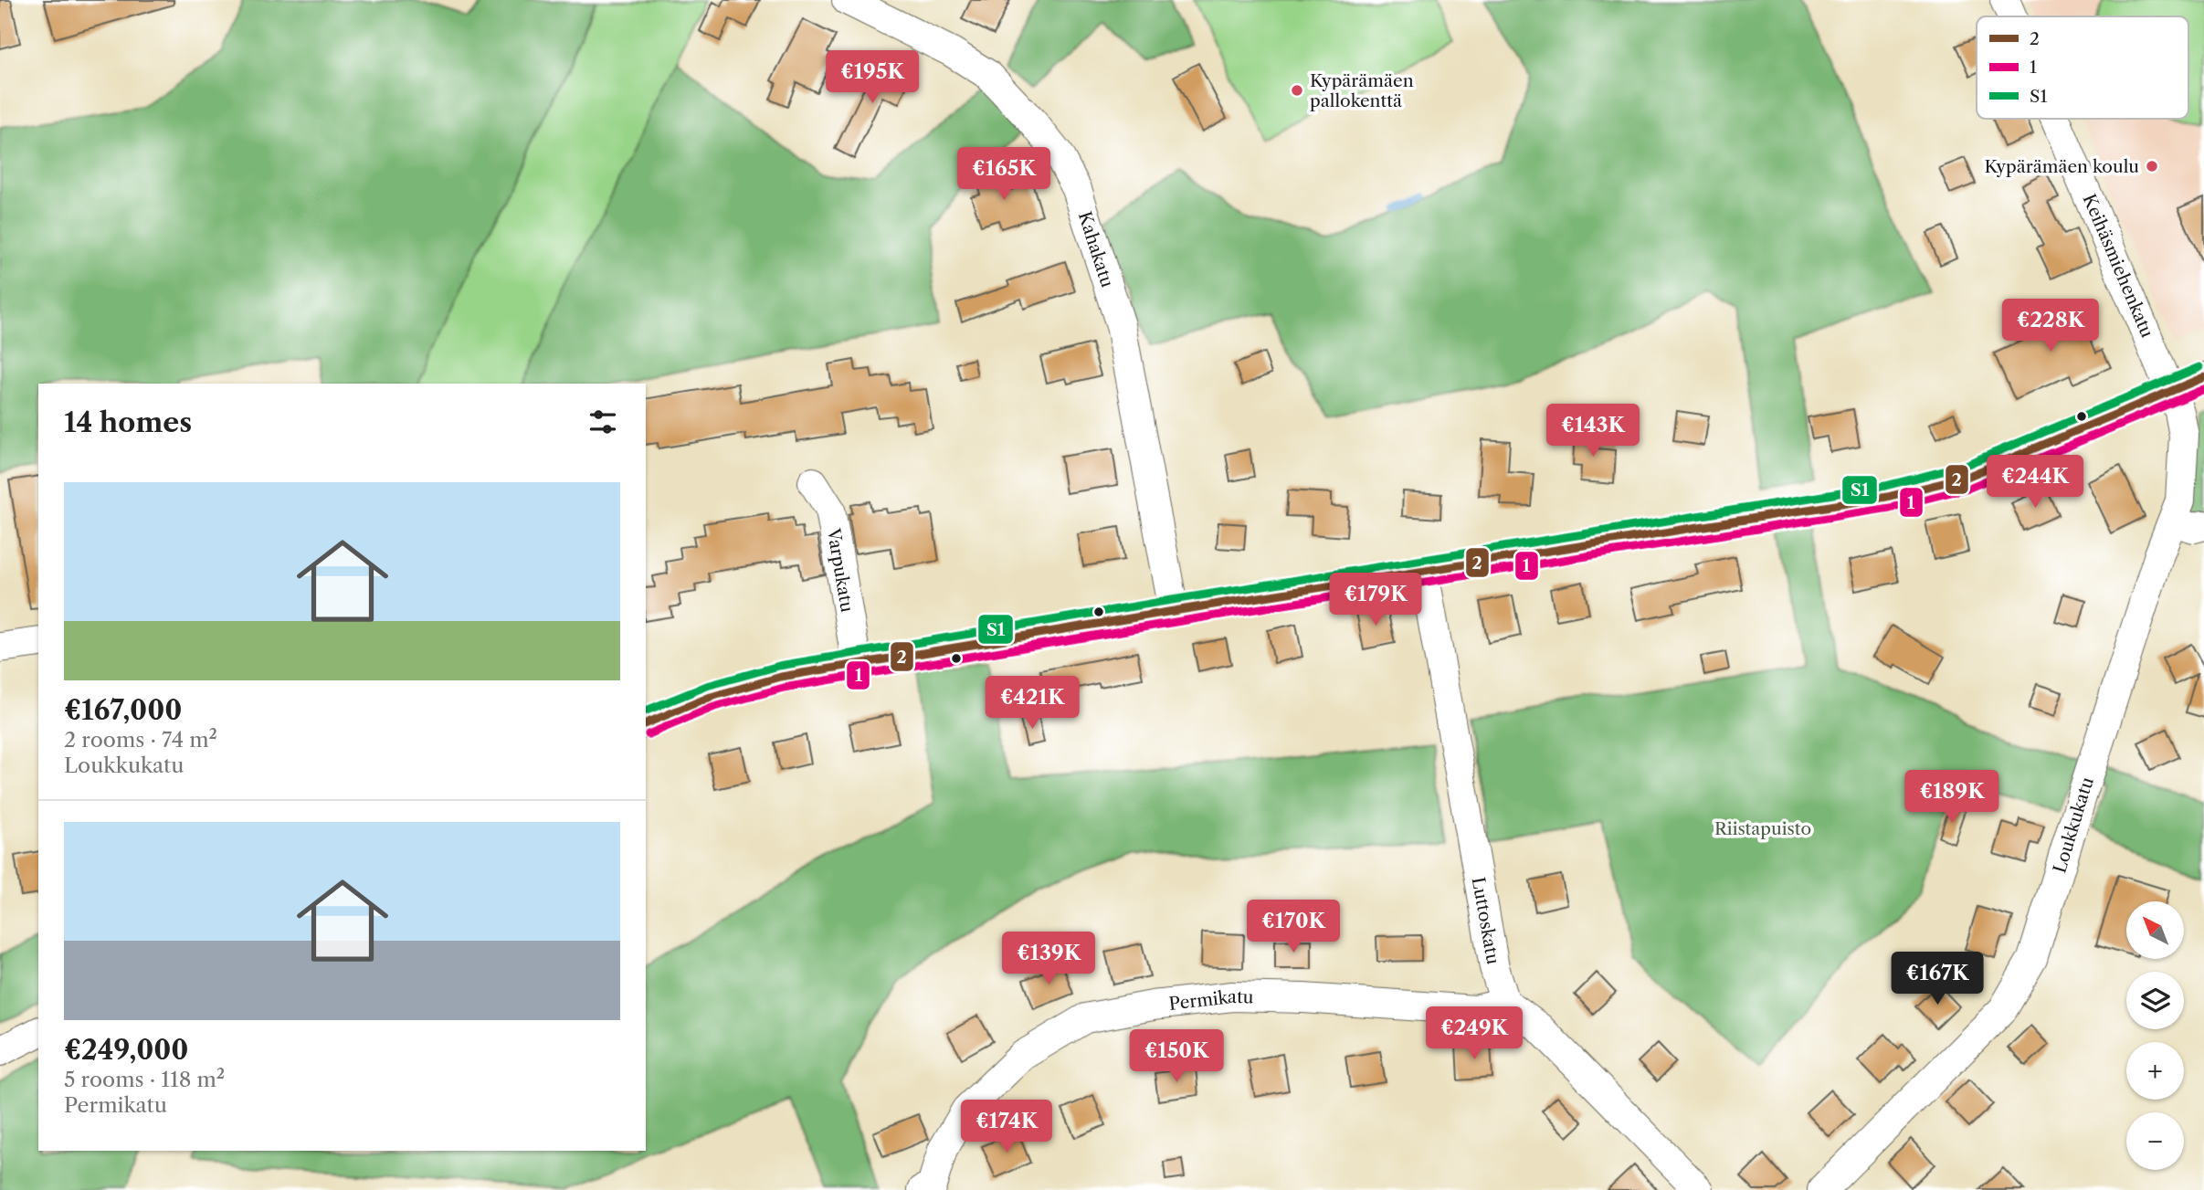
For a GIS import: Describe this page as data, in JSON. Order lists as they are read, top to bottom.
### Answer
{
  "streets": {
    "street": [
      "Kahakatu",
      "Keihäsmiehenkatu",
      "Varpukatu",
      "Loukkukatu",
      "Luttoskatu",
      "Permikatu"
    ]
  },
  "crossings": [
    ["Keihäsmiehenkatu", "Loukkukatu"],
    ["Luttoskatu", "Permikatu"]
  ],
  "parks": ["Riistapuisto"],
  "places": ["Kypärämäen pallokenttä", "Kypärämäen koulu"],
  "lines": ["transit line S1", "transit line 2", "transit line 1"],
  "legend": ["2", "1", "S1"],
  "north": "top left",
  "page": {
    "price": [
      "€195K",
      "€165K",
      "€228K",
      "€143K",
      "€244K",
      "€179K",
      "€421K",
      "€189K",
      "€170K",
      "€139K",
      "€167K",
      "€249K",
      "€150K",
      "€174K"
    ],
    "heading": "14 homes",
    "list": [
      {
        "name": "€167,000",
        "note": "2 rooms · 74 m² · Loukkukatu"
      },
      {
        "name": "€249,000",
        "note": "5 rooms · 118 m² · Permikatu"
      }
    ],
    "map_buttons": ["+", "−"]
  }
}
